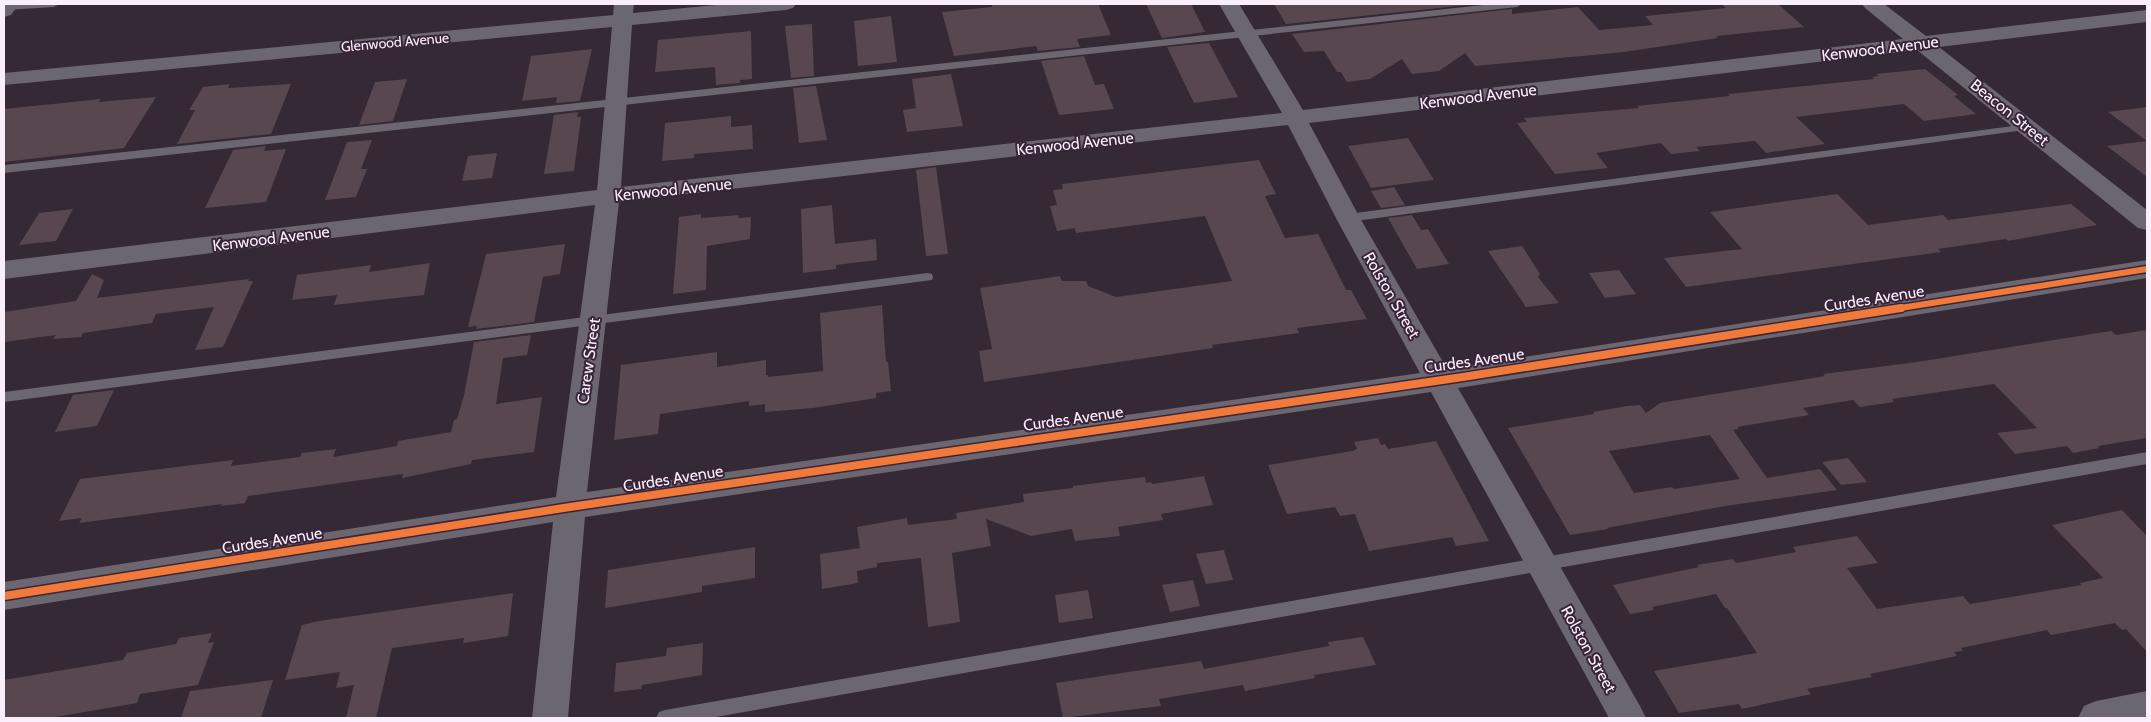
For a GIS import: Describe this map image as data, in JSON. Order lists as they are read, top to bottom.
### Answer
{
  "streets": {
    "street": [
      "Glenwood Avenue",
      "Kenwood Avenue",
      "Beacon Street",
      "Rolston Street",
      "Curdes Avenue",
      "Carew Street"
    ]
  },
  "crossings": [
    ["Glenwood Avenue", "Carew Street"],
    ["Kenwood Avenue", "Beacon Street"],
    ["Kenwood Avenue", "Rolston Street"],
    ["Kenwood Avenue", "Carew Street"],
    ["Rolston Street", "Curdes Avenue"],
    ["Curdes Avenue", "Carew Street"]
  ]
}
